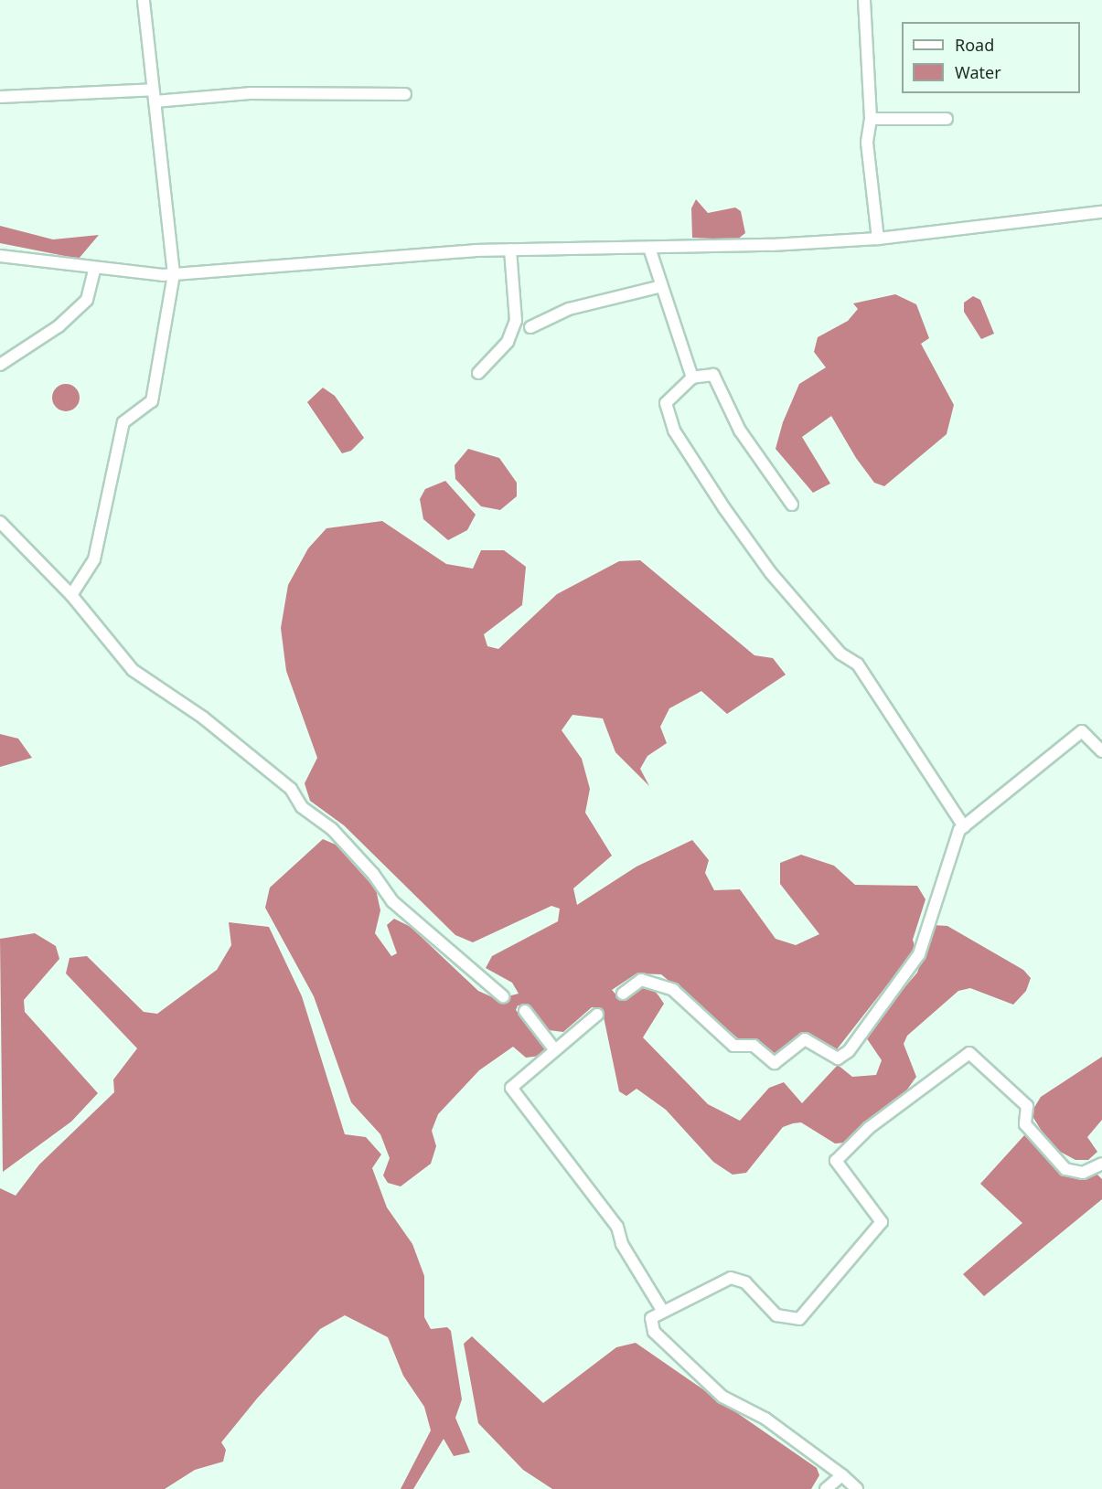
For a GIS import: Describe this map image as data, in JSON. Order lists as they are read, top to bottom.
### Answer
{
  "legend": ["Road", "Water"]
}
